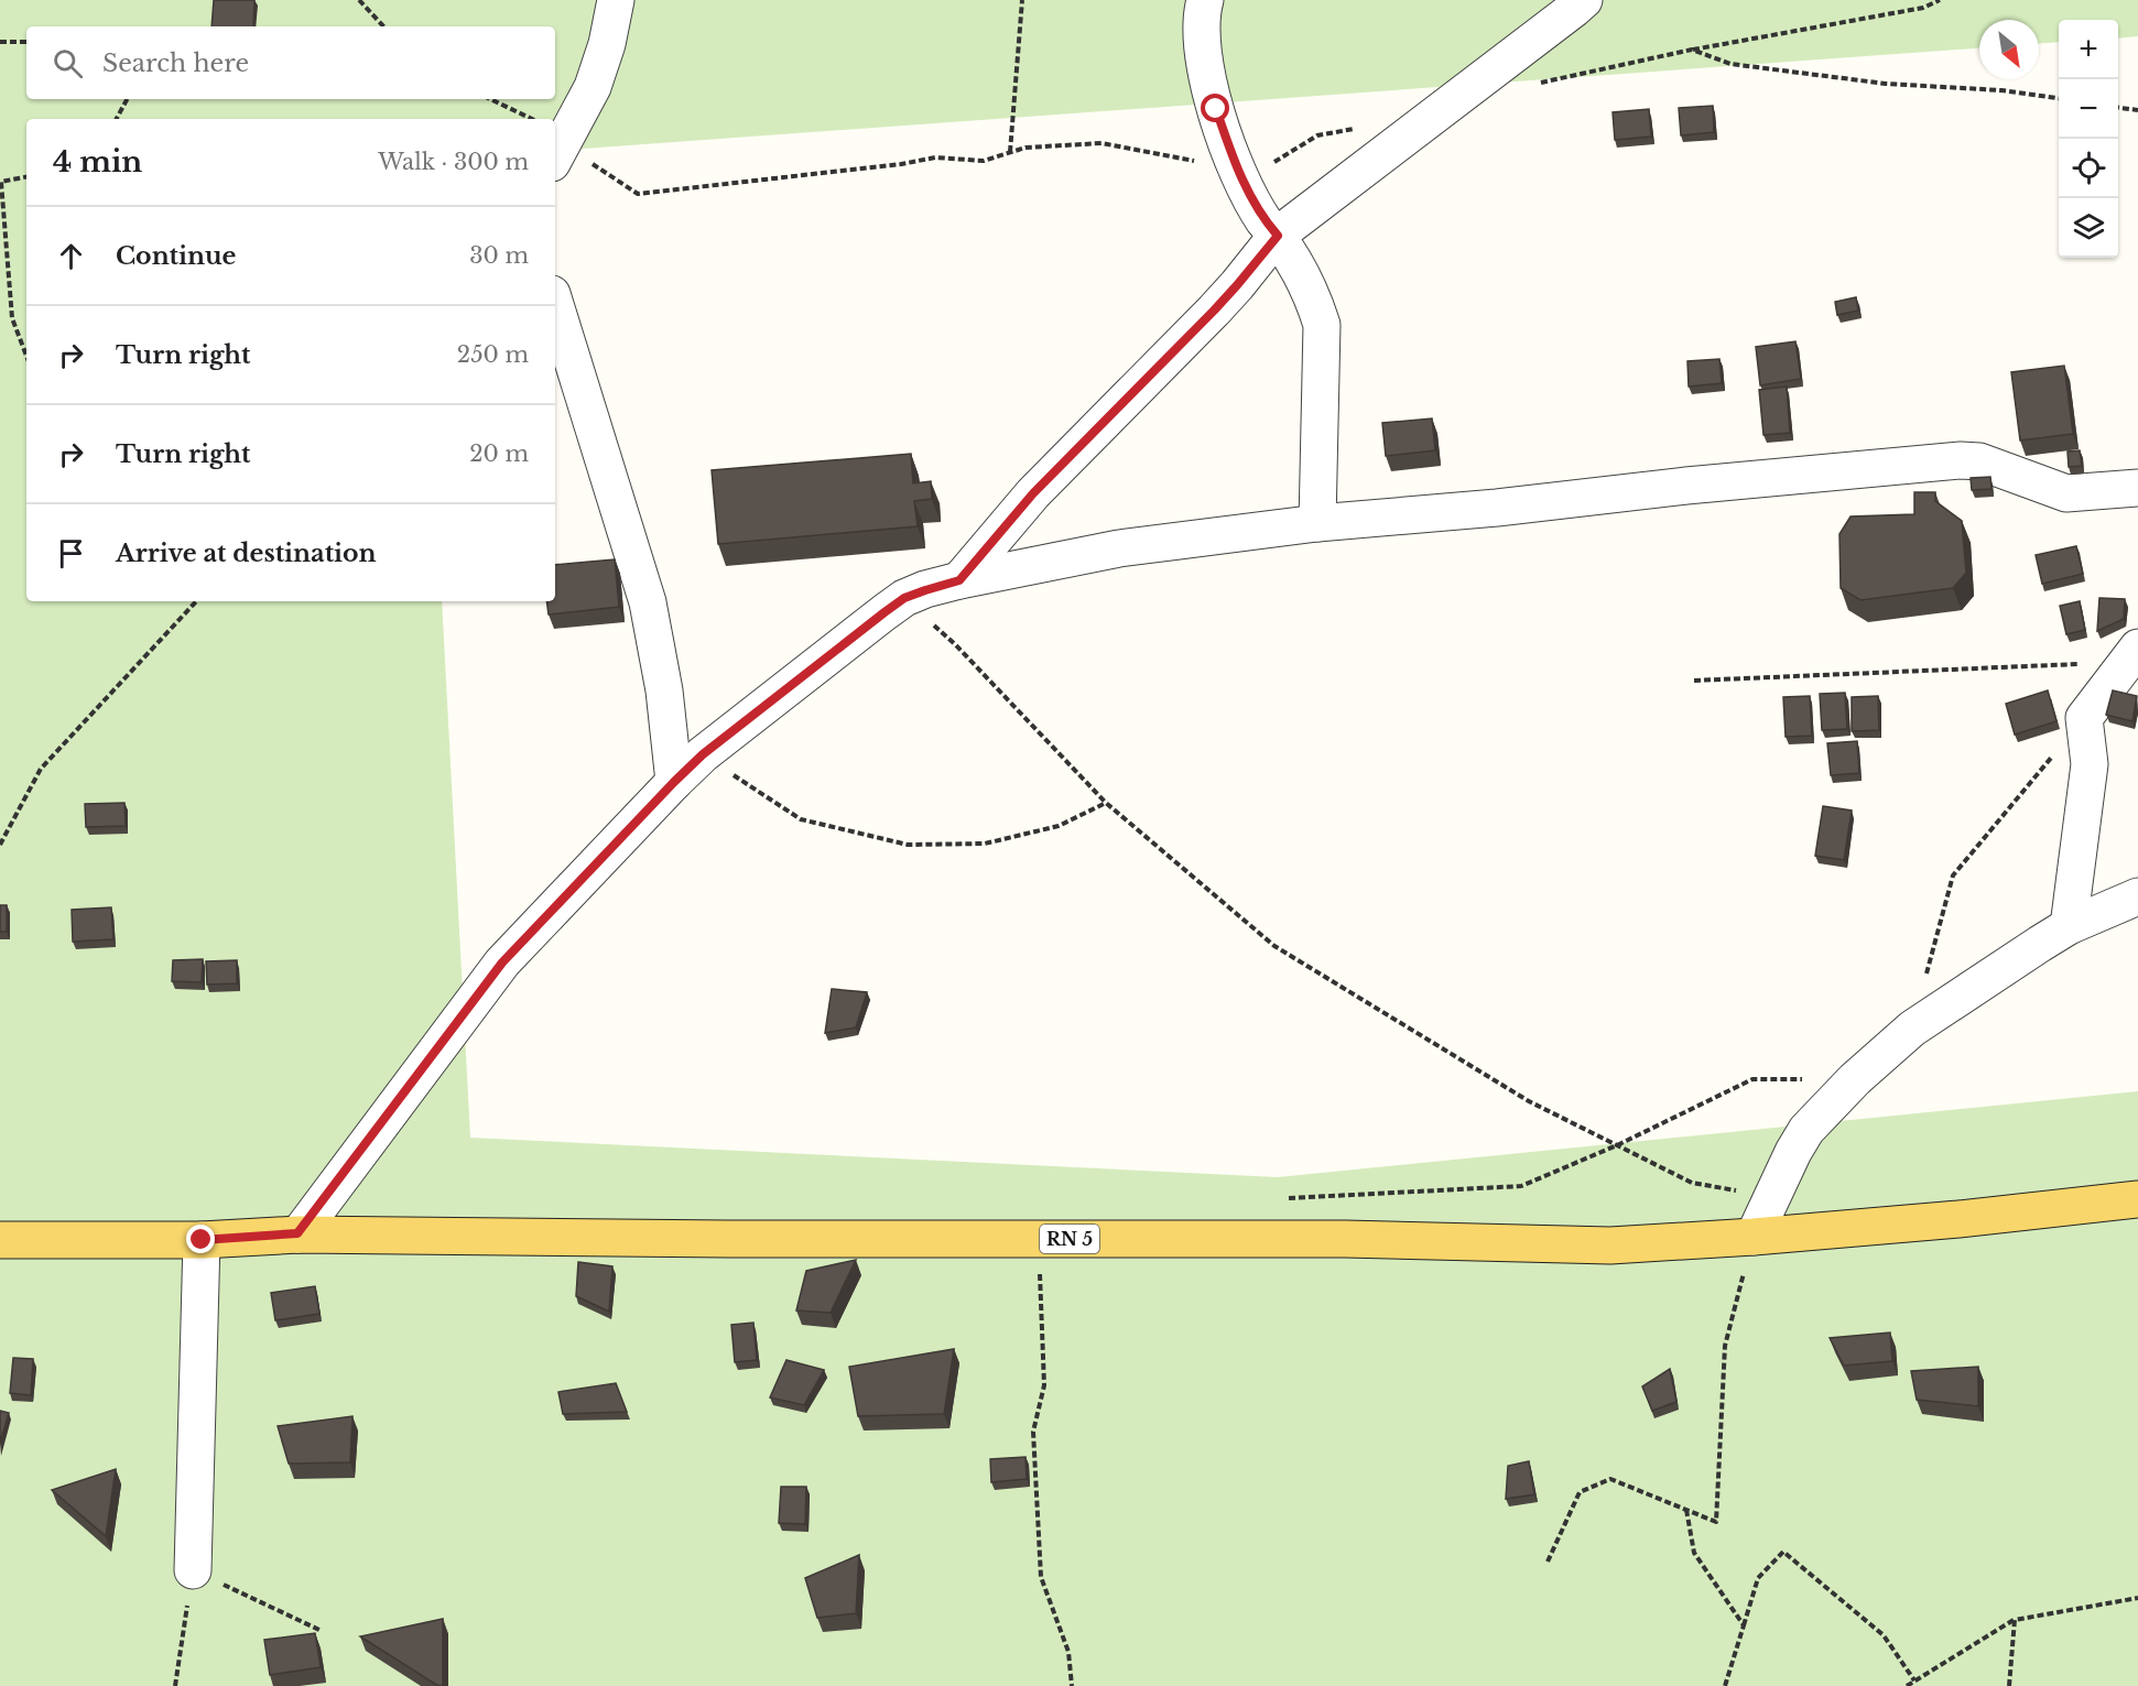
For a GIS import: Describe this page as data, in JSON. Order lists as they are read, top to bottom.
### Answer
{
  "streets": {
    "main road": ["RN 5"]
  },
  "north": "bottom right",
  "page": {
    "map_buttons": ["+", "−"],
    "search": "Search here",
    "heading": ["4 min", "Walk · 300 m"],
    "list": [
      ["Continue", "30 m"],
      ["Turn right", "250 m"],
      ["Turn right", "20 m"],
      "Arrive at destination"
    ]
  }
}
